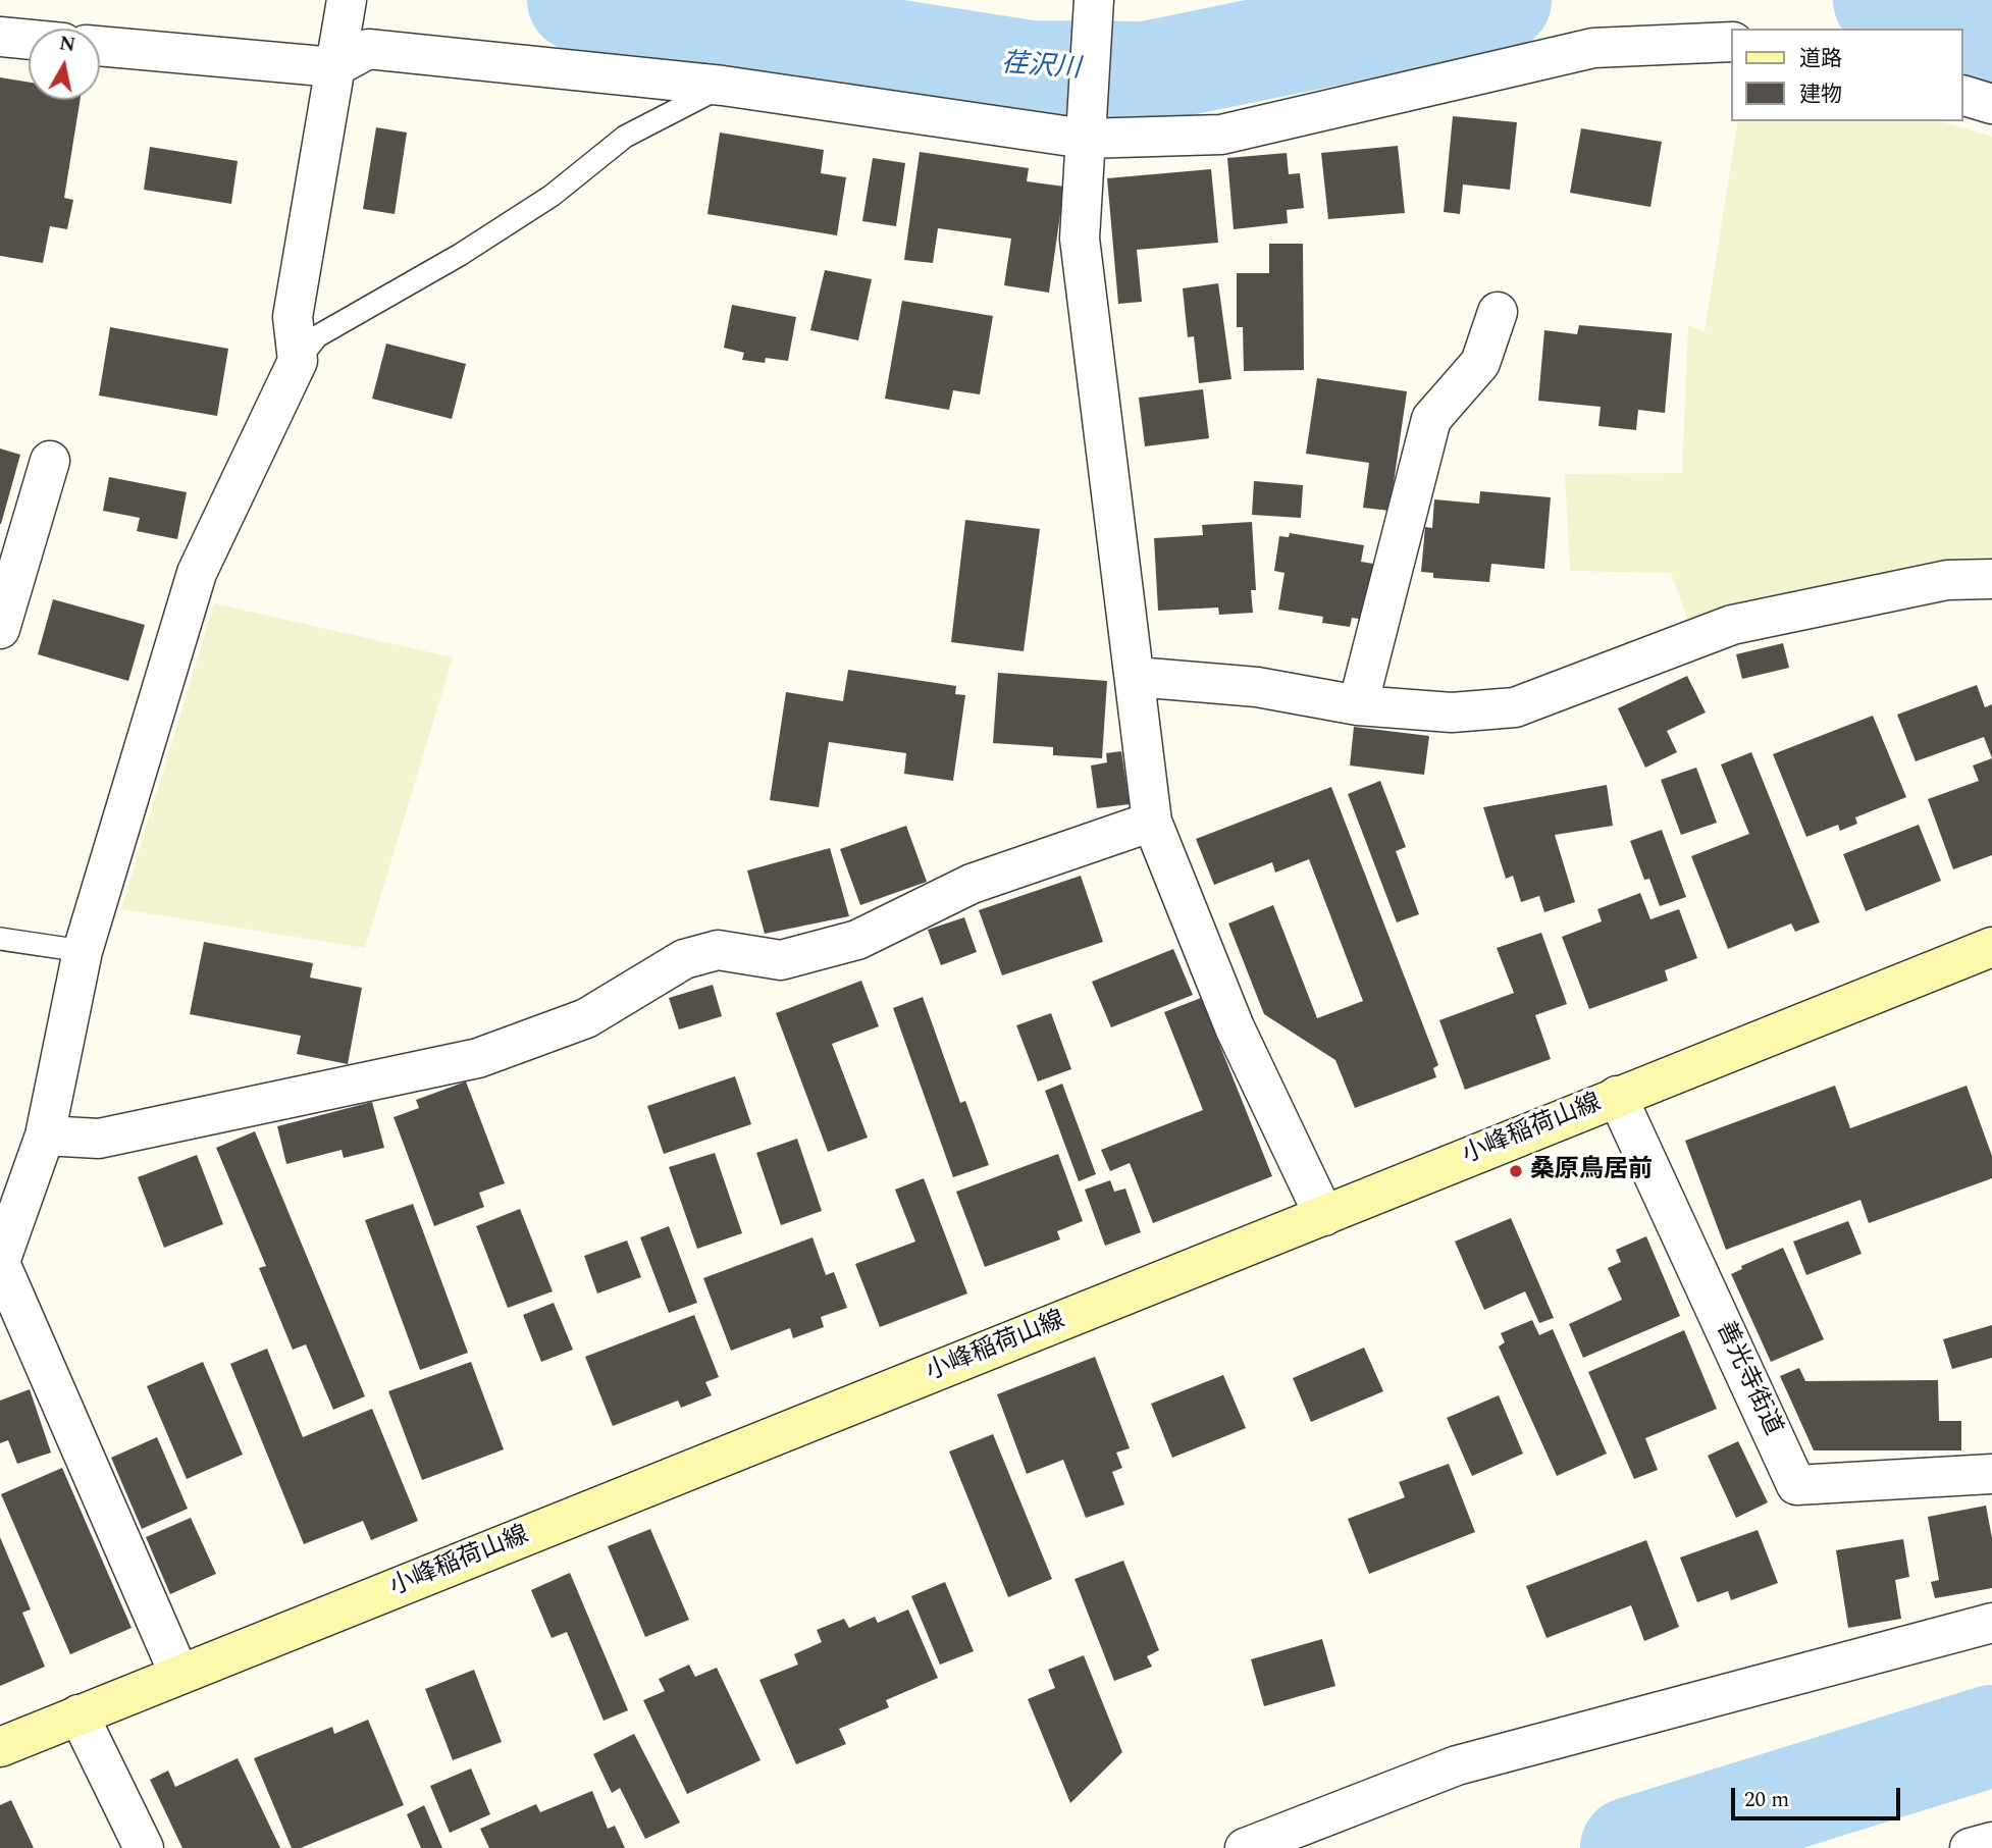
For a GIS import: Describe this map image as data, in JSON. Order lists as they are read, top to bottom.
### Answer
{
  "streets": {
    "main road": ["小峰稲荷山線"],
    "street": ["善光寺街道"]
  },
  "crossings": [
    ["小峰稲荷山線", "善光寺街道"]
  ],
  "water": ["荏沢川"],
  "places": ["桑原鳥居前"],
  "legend": ["道路", "建物"],
  "scale_bar": "20 m",
  "north": "top"
}
